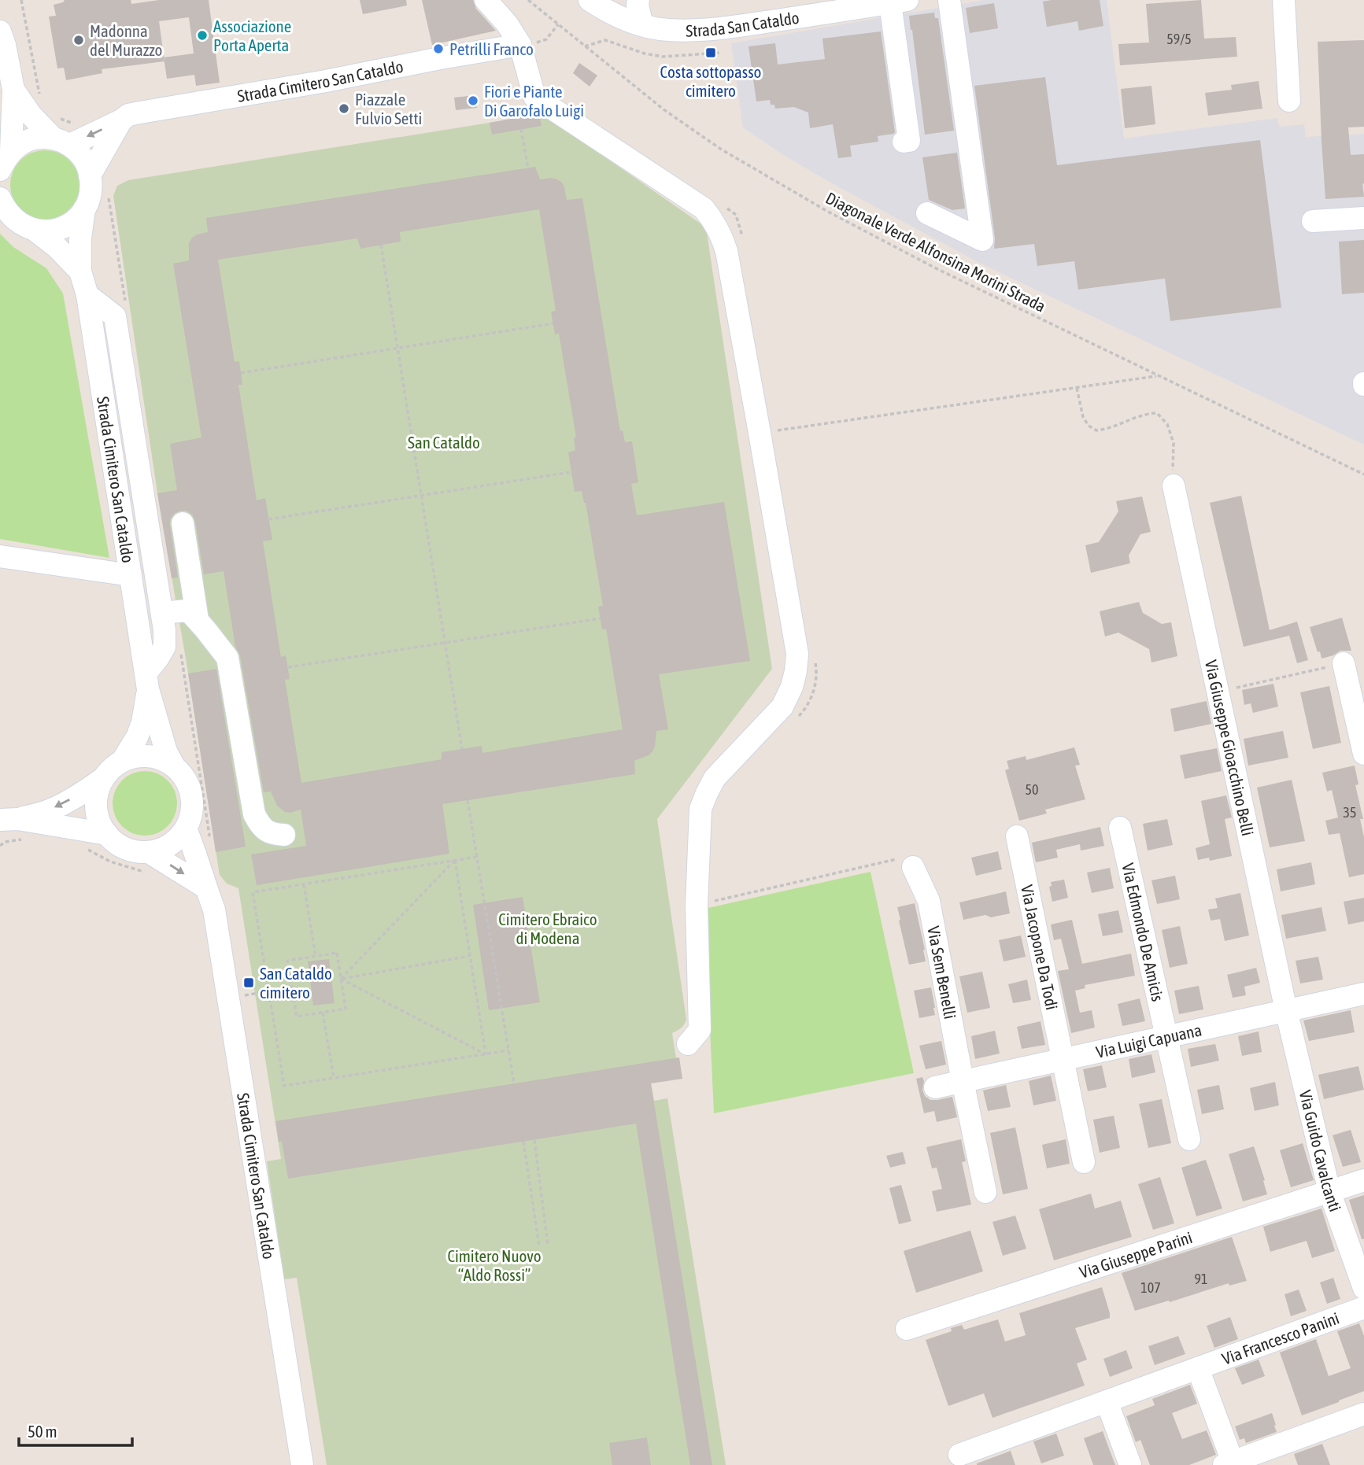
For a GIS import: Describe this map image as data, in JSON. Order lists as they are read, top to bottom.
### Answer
{
  "streets": {
    "street": [
      "Strada San Cataldo",
      "Strada Cimitero San Cataldo",
      "Via Giuseppe Gioacchino Belli",
      "Via Edmondo De Amicis",
      "Via Jacopone Da Todi",
      "Via Sem Benelli",
      "Via Luigi Capuana",
      "Via Guido Cavalcanti",
      "Via Giuseppe Parini",
      "Via Francesco Panini"
    ],
    "path": ["Diagonale Verde Alfonsina Morini Strada"]
  },
  "crossings": [
    ["Via Giuseppe Gioacchino Belli", "Via Luigi Capuana"],
    ["Via Giuseppe Gioacchino Belli", "Via Guido Cavalcanti"],
    ["Via Edmondo De Amicis", "Via Luigi Capuana"],
    ["Via Jacopone Da Todi", "Via Luigi Capuana"],
    ["Via Sem Benelli", "Via Luigi Capuana"],
    ["Via Luigi Capuana", "Via Guido Cavalcanti"],
    ["Via Guido Cavalcanti", "Via Giuseppe Parini"]
  ],
  "parks": ["San Cataldo", "Cimitero Ebraico di Modena", "Cimitero Nuovo “Aldo Rossi”"],
  "places": {
    "other": [
      "Associazione Porta Aperta",
      "Madonna del Murazzo",
      "Petrilli Franco",
      "Fiori e Piante Di Garofalo Luigi",
      "Piazzale Fulvio Setti"
    ],
    "transit": ["Costa sottopasso cimitero", "San Cataldo cimitero"]
  },
  "house_numbers": [
    "59/5",
    "50",
    "35",
    "91",
    "107"
  ],
  "scale_bar": "50 m"
}
